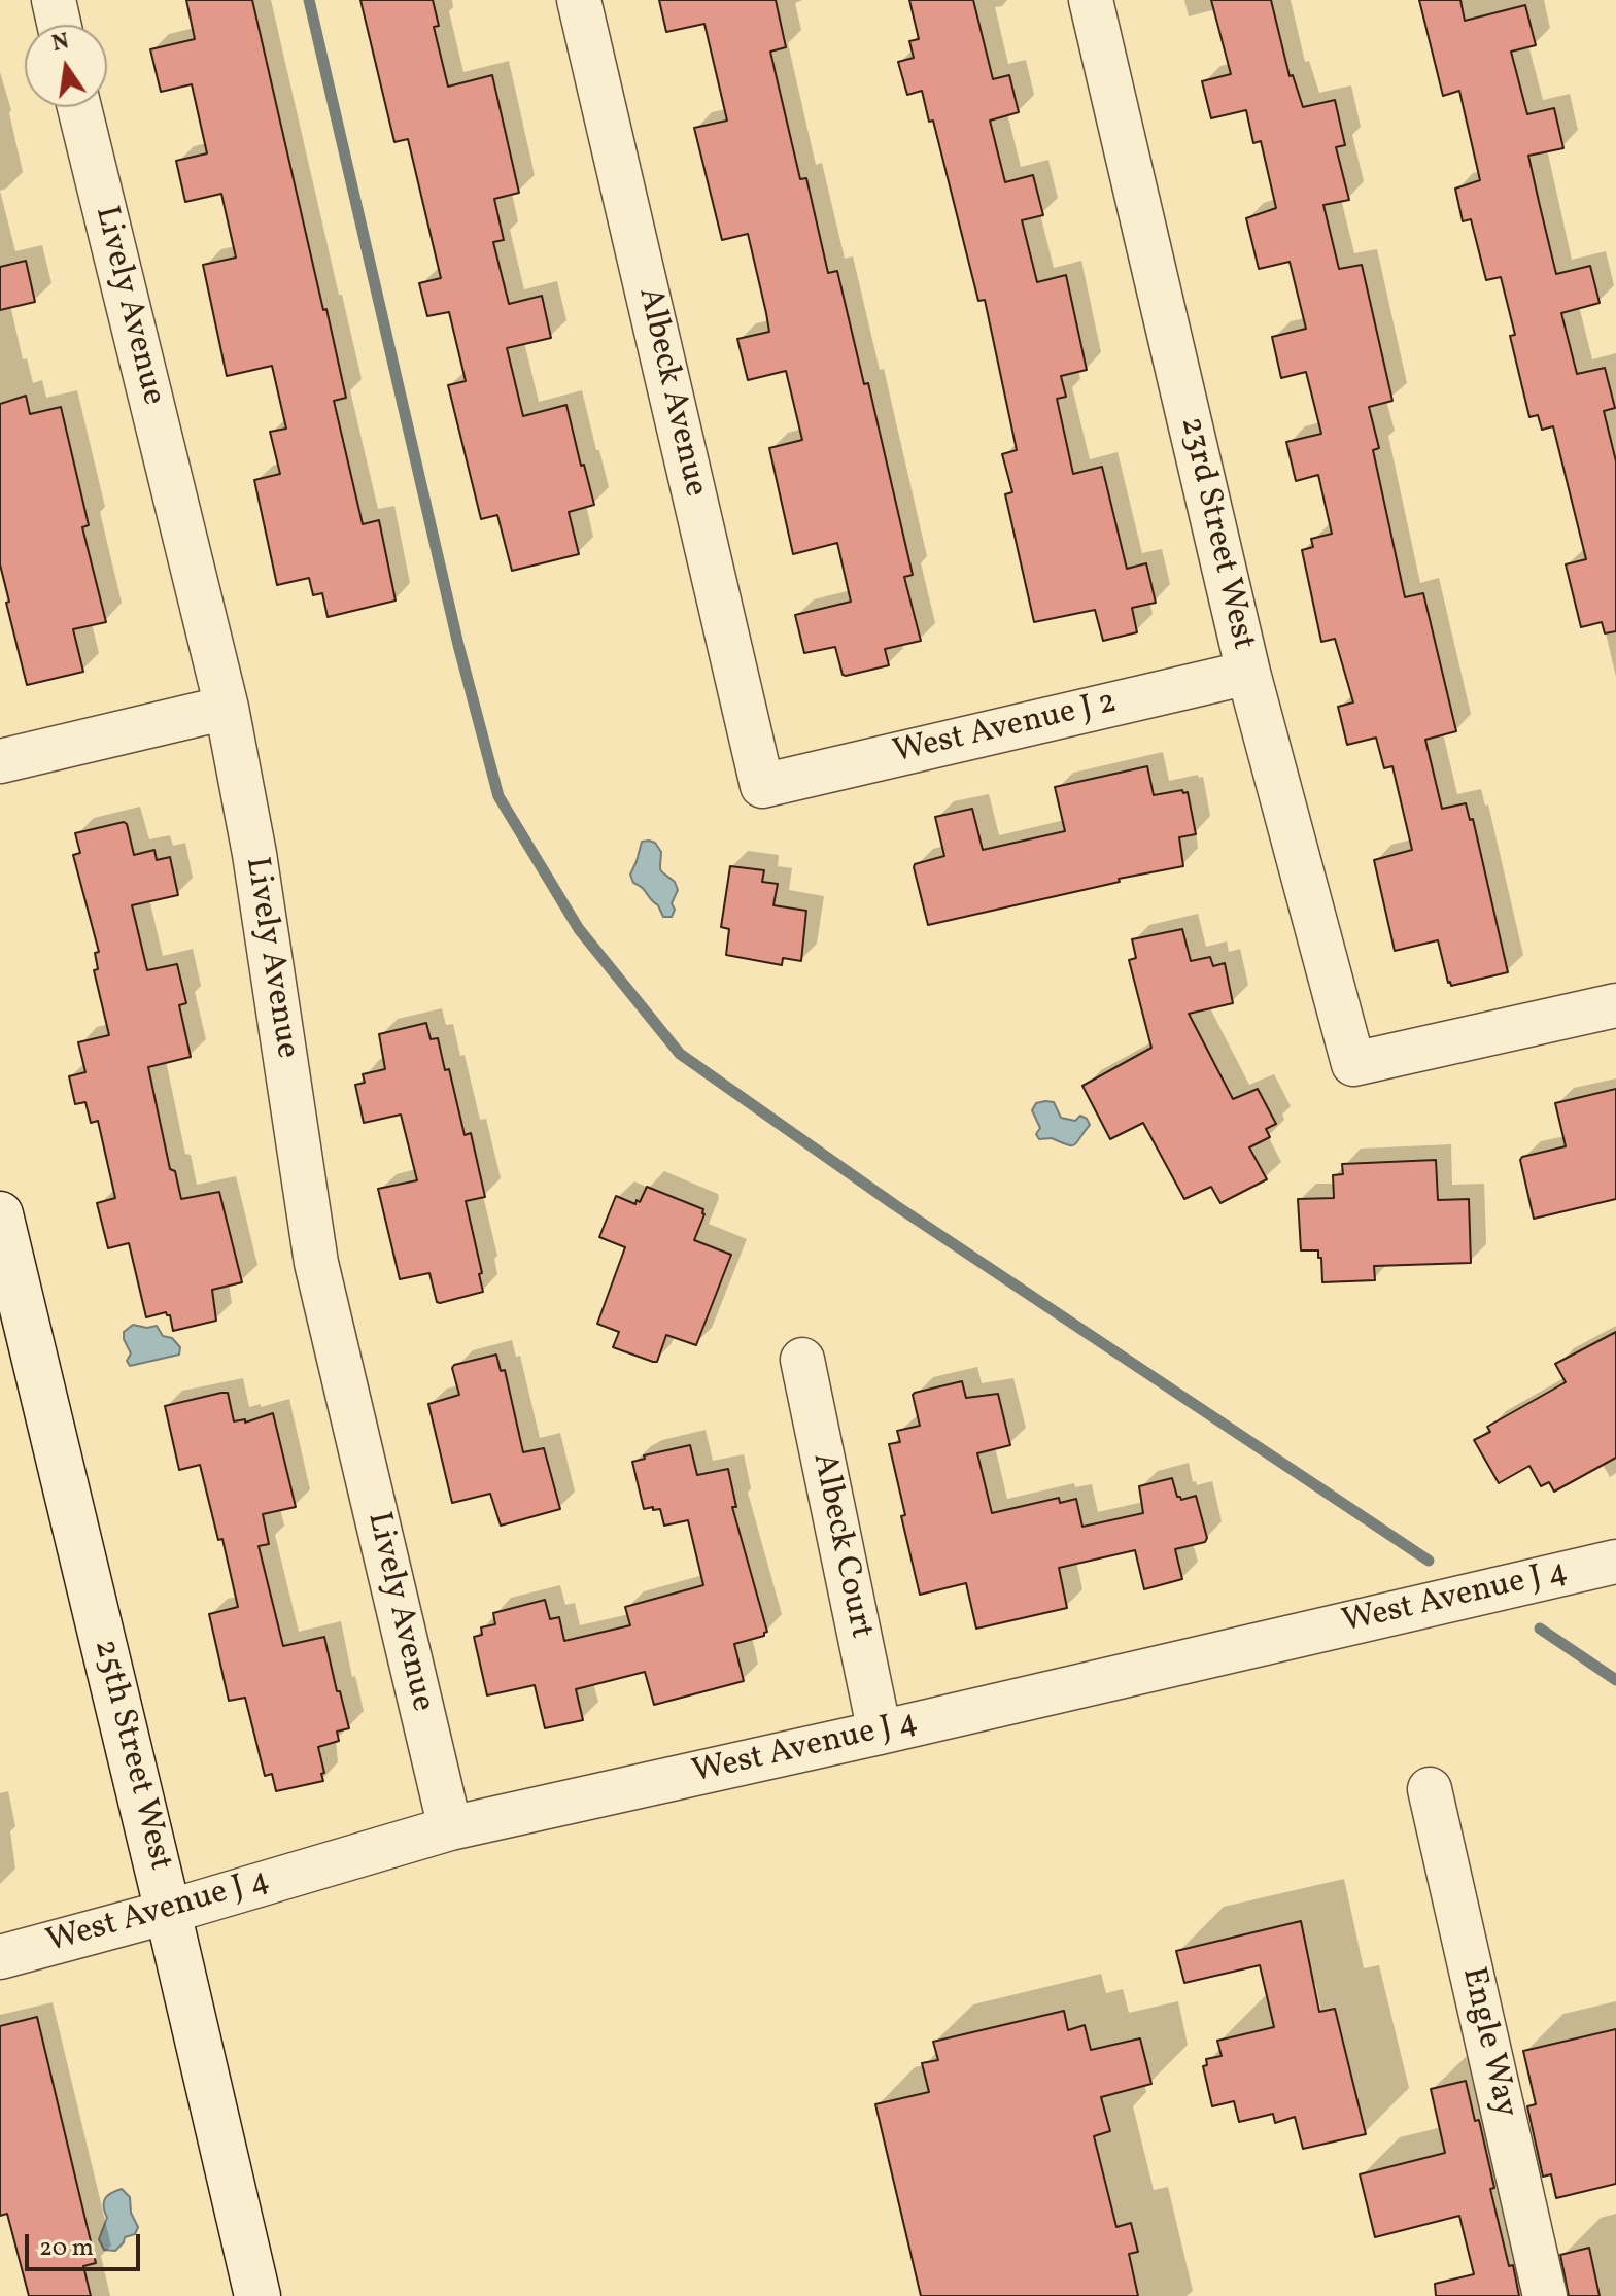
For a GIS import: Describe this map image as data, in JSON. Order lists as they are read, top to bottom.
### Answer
{
  "streets": {
    "street": [
      "Lively Avenue",
      "Albeck Avenue",
      "23rd Street West",
      "West Avenue J 2",
      "Albeck Court",
      "West Avenue J 4",
      "25th Street West",
      "Engle Way"
    ]
  },
  "crossings": [
    ["Lively Avenue", "West Avenue J 4"],
    ["Albeck Avenue", "West Avenue J 2"],
    ["23rd Street West", "West Avenue J 2"],
    ["Albeck Court", "West Avenue J 4"],
    ["West Avenue J 4", "25th Street West"]
  ],
  "scale_bar": "20 m",
  "north": "top"
}
